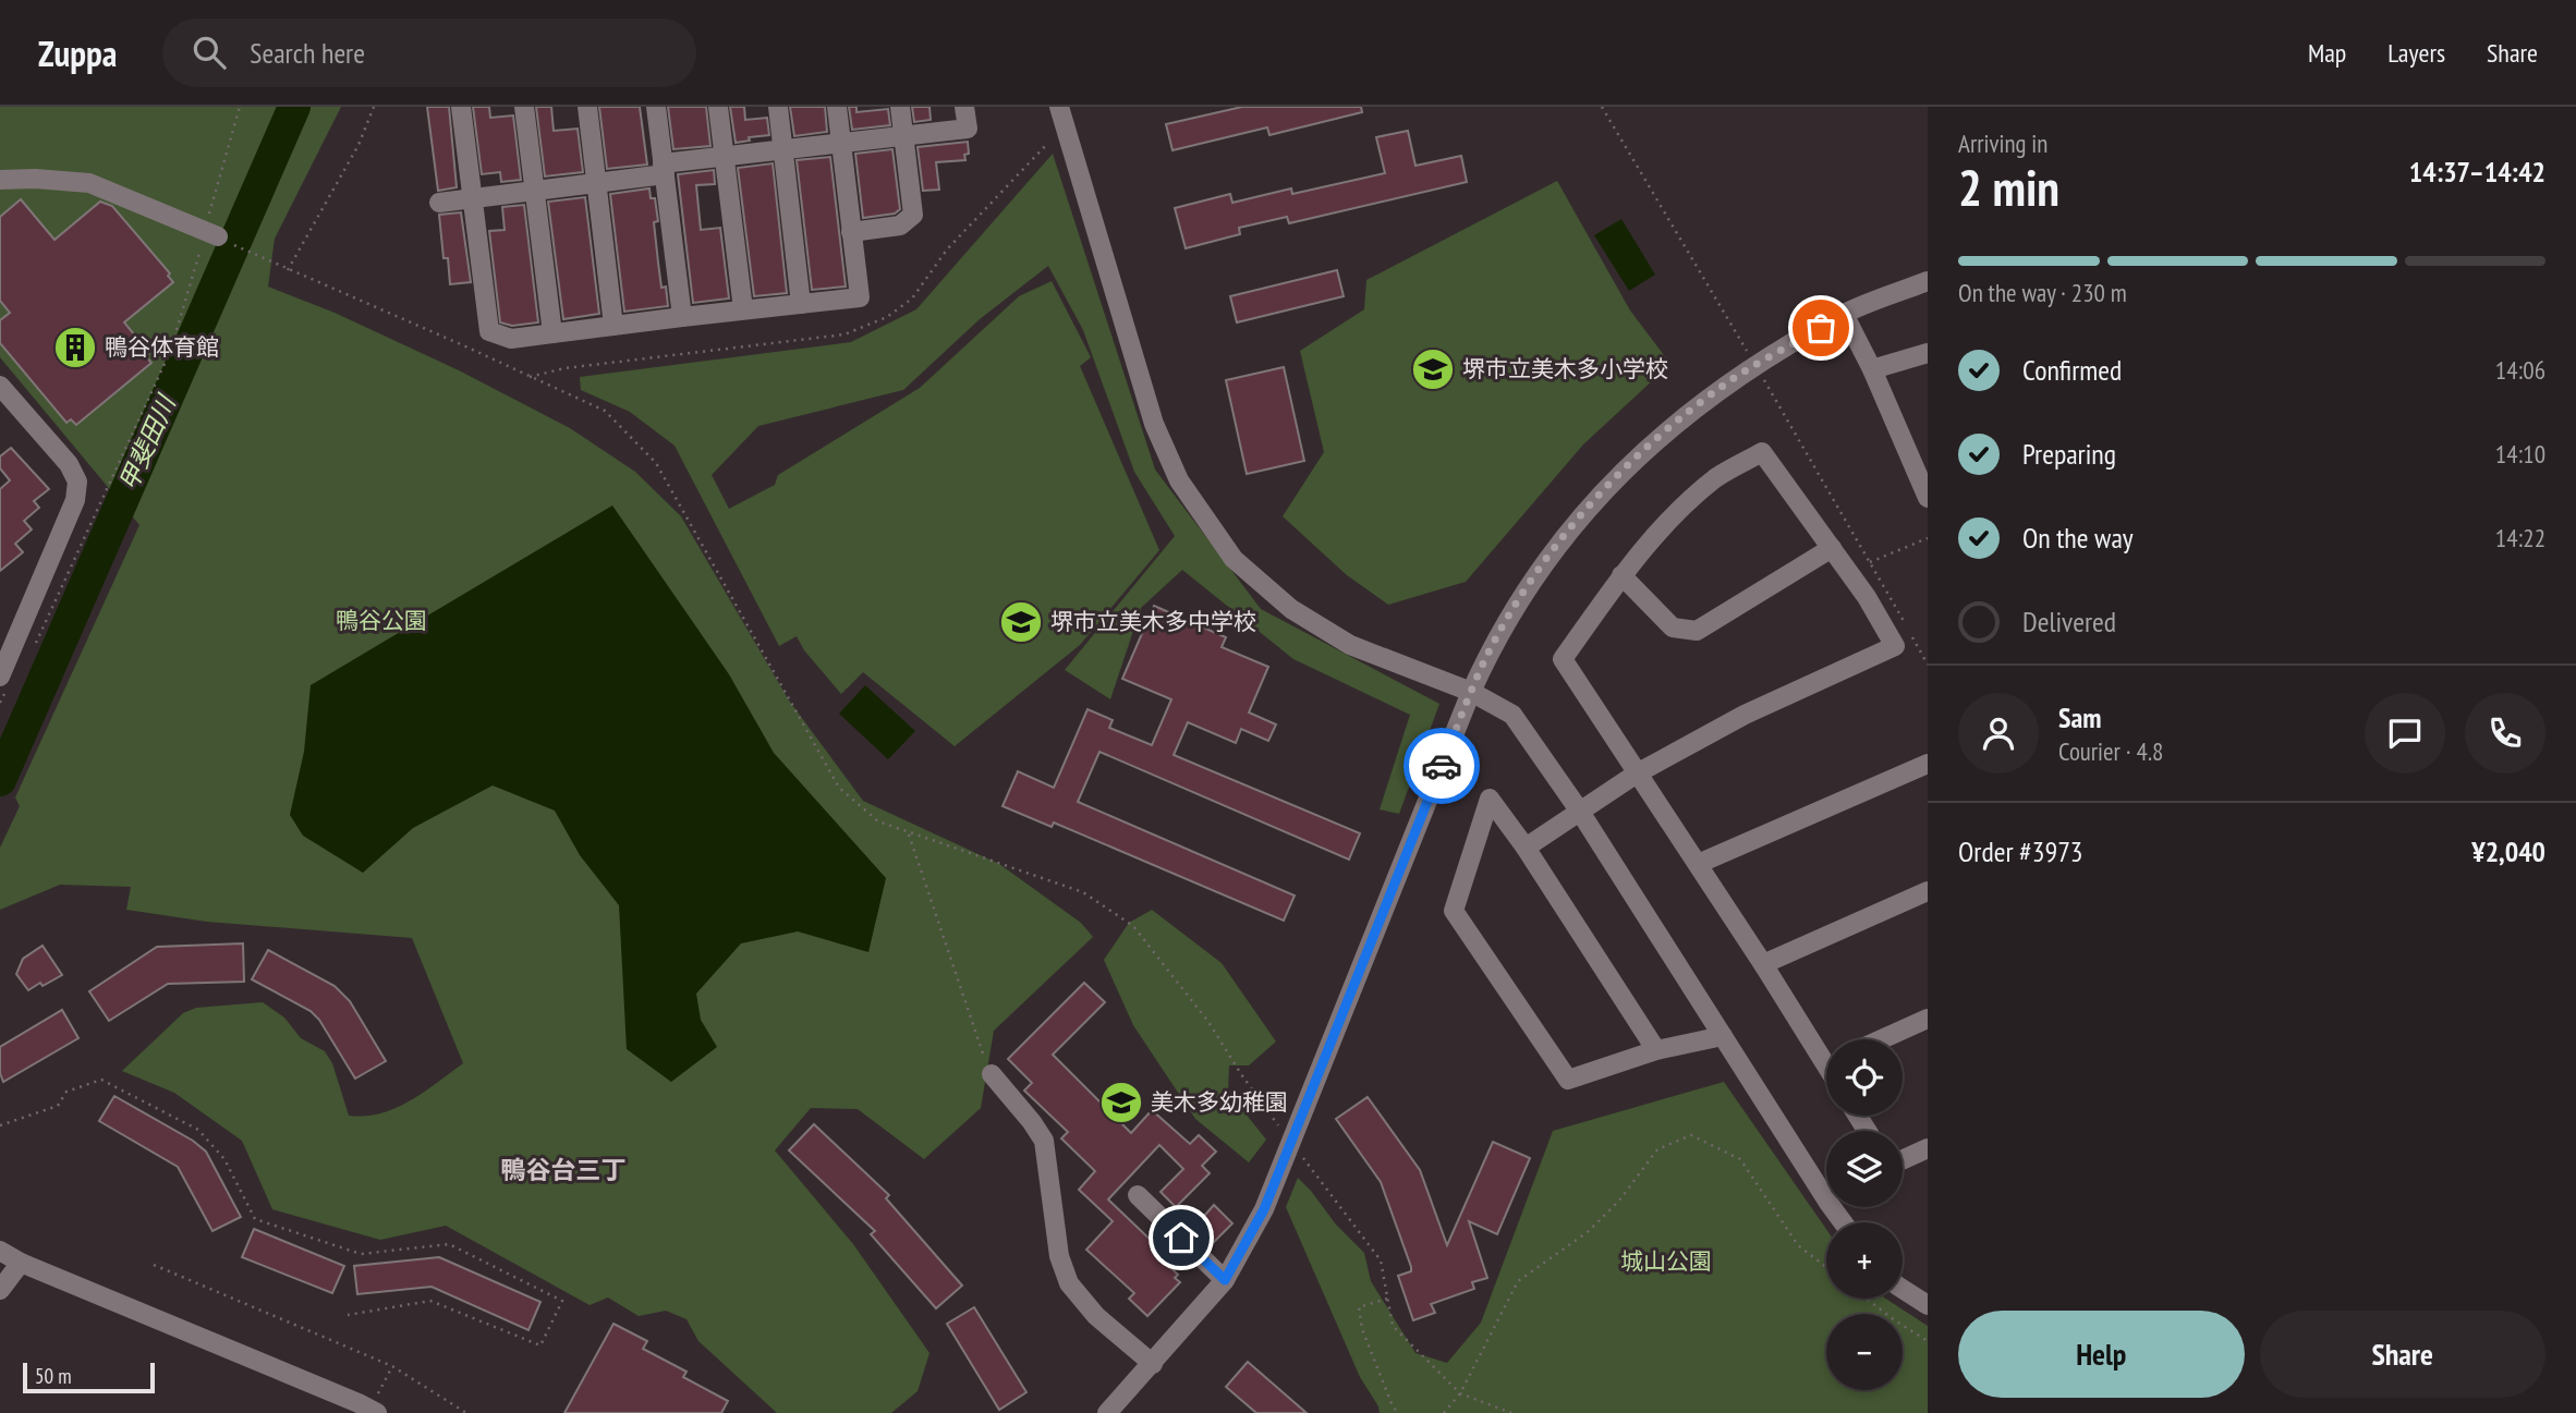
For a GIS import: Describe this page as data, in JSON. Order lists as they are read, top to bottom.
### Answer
{
  "districts": ["鴨谷台三丁"],
  "water": ["甲斐田川"],
  "parks": ["鴨谷公園", "城山公園"],
  "places": {
    "building": ["鴨谷体育館"],
    "school or university": ["堺市立美木多小学校", "堺市立美木多中学校", "美木多幼稚園"]
  },
  "scale_bar": "50 m",
  "page": {
    "header": "Zuppa",
    "search": "Search here",
    "nav": ["Map", "Layers", "Share"],
    "heading": ["2 min", "Arriving in", "14:37–14:42"],
    "panel": [
      "Sam",
      "Courier · 4.8",
      "Order #3973",
      "¥2,040"
    ],
    "bar": "On the way · 230 m",
    "list": [
      ["Confirmed", "14:06"],
      ["Preparing", "14:10"],
      ["On the way", "14:22"],
      "Delivered"
    ],
    "map_buttons": ["+", "−"],
    "buttons": ["Help", "Share"],
    "scale": "50 m"
  }
}
